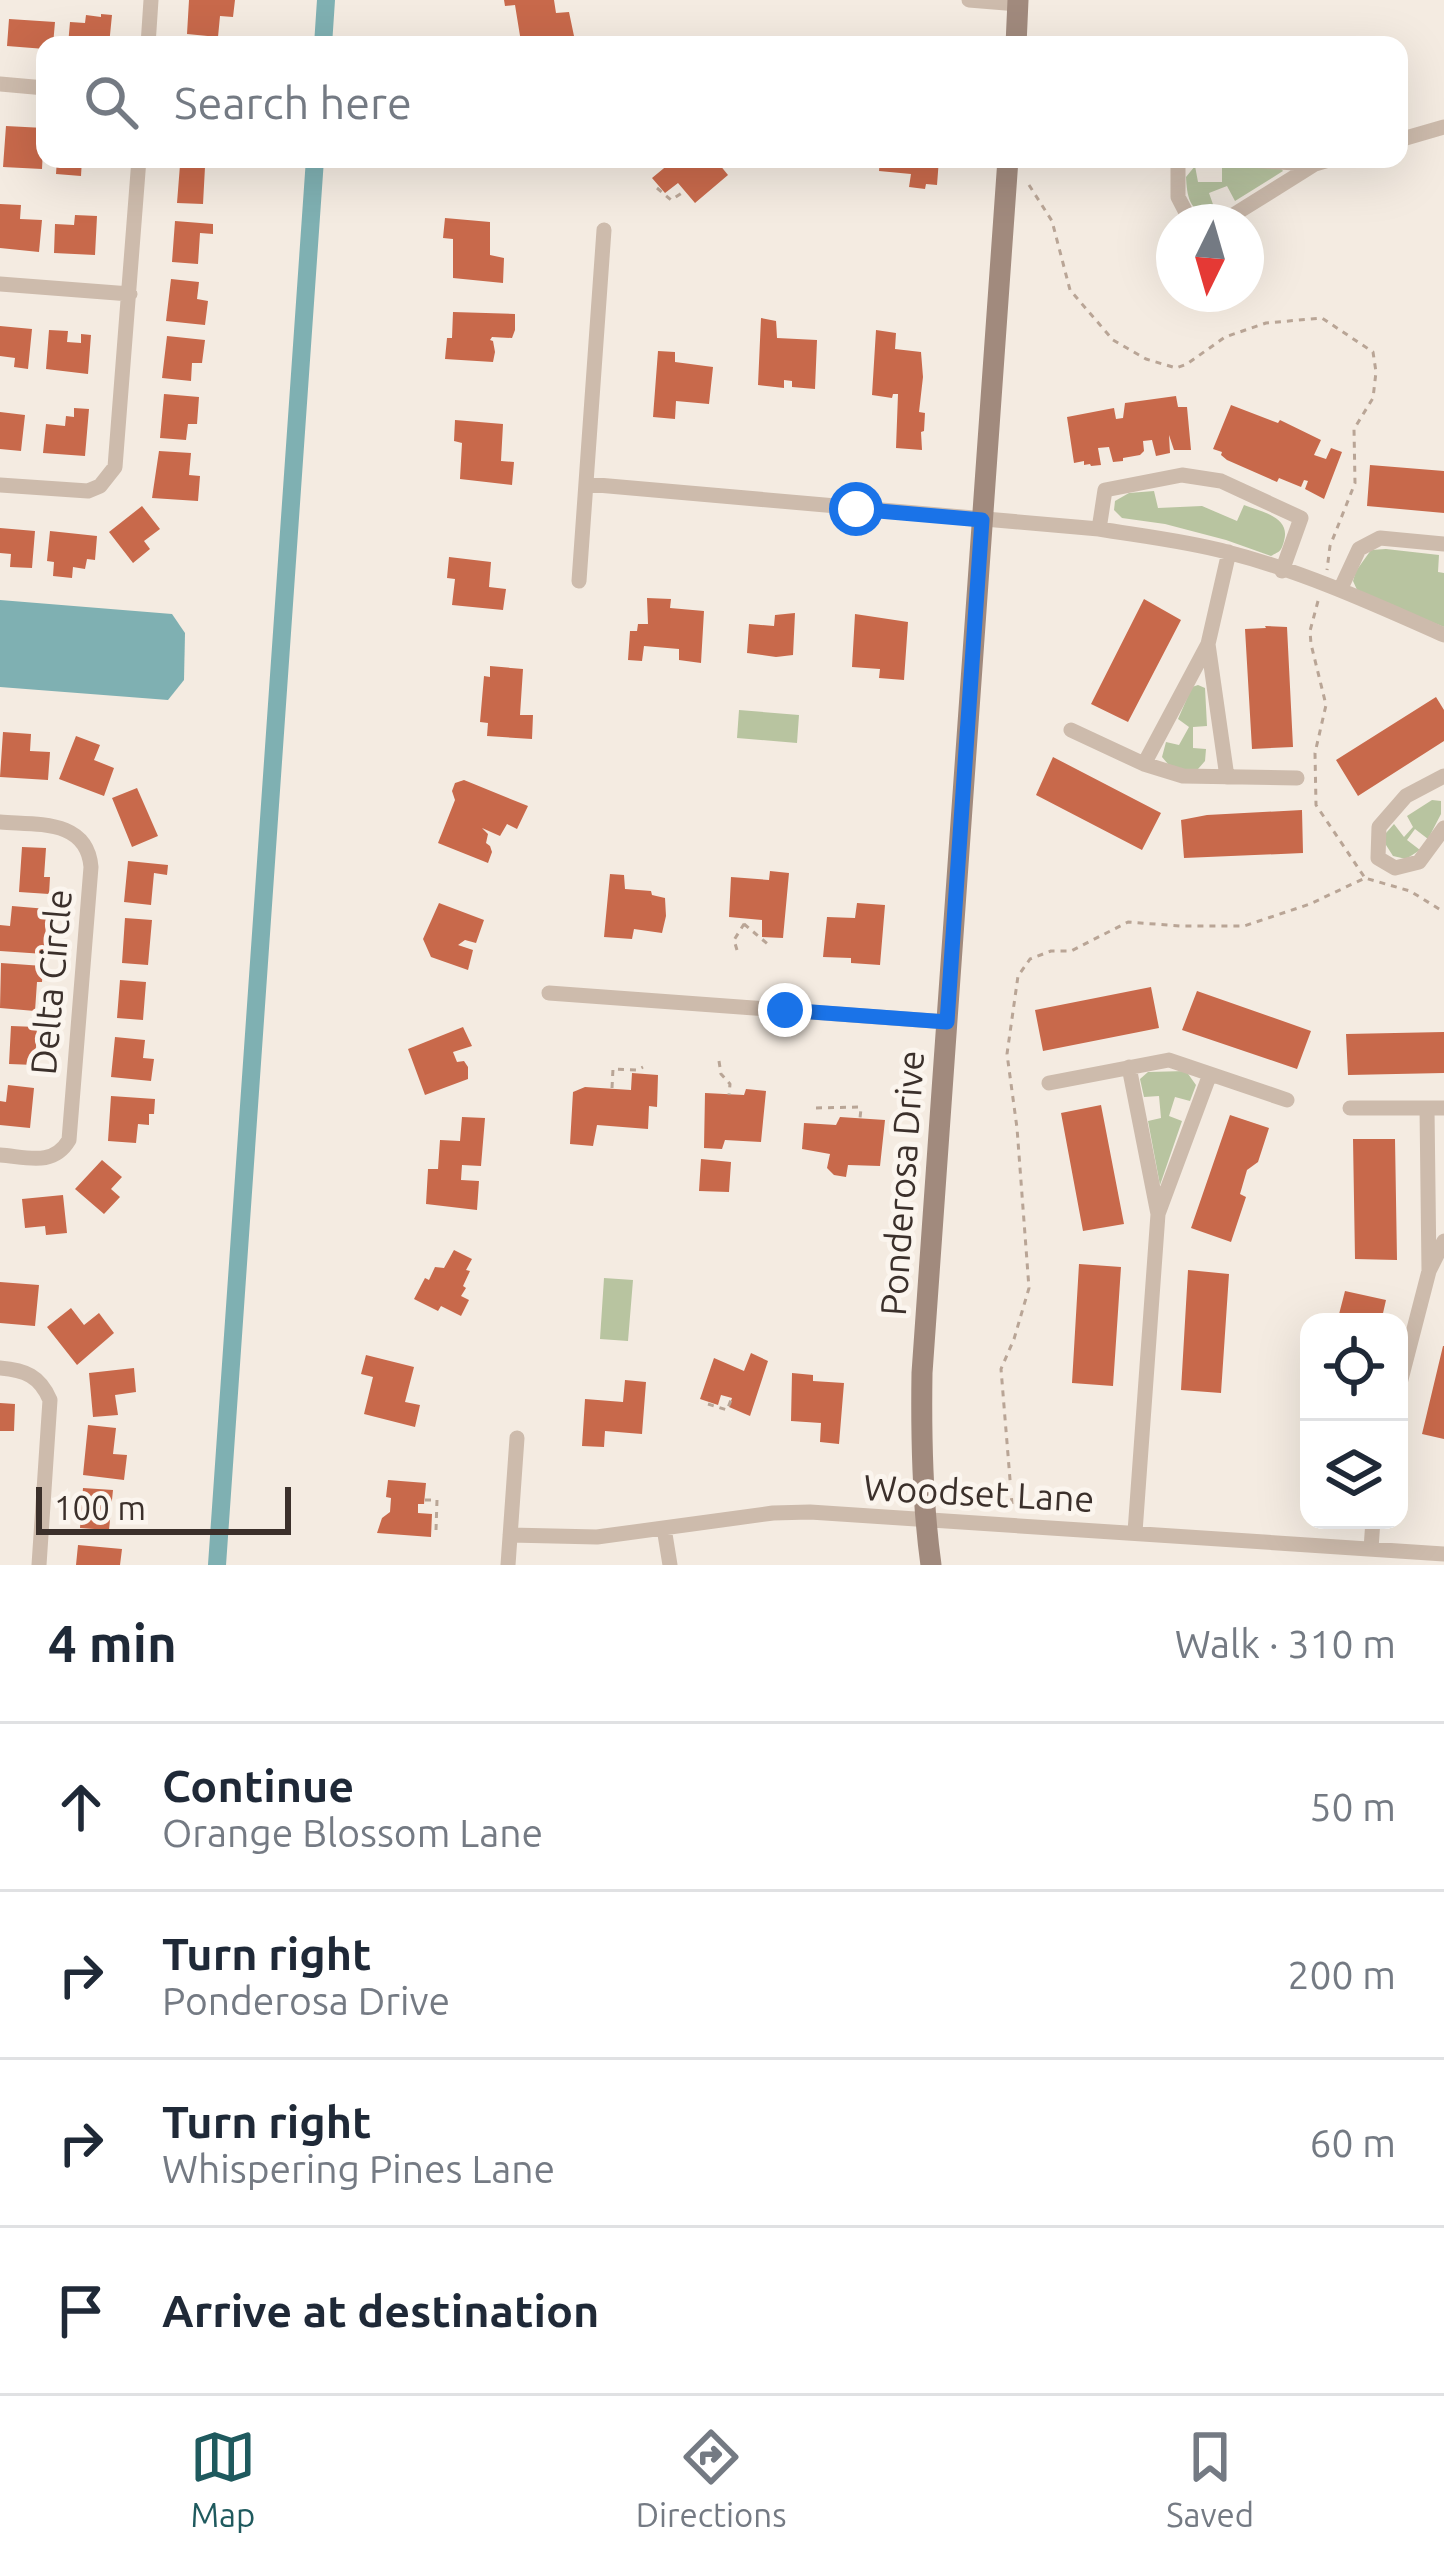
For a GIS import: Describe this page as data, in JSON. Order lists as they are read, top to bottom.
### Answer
{
  "streets": {
    "street": ["Delta Circle", "Ponderosa Drive", "Woodset Lane"]
  },
  "crossings": [
    ["Ponderosa Drive", "Woodset Lane"]
  ],
  "scale_bar": "100 m",
  "north": "bottom",
  "page": {
    "search": "Search here",
    "scale": "100 m",
    "heading": ["4 min", "Walk · 310 m"],
    "list": [
      ["Continue", "Orange Blossom Lane", "50 m"],
      ["Turn right", "Ponderosa Drive", "200 m"],
      ["Turn right", "Whispering Pines Lane", "60 m"],
      "Arrive at destination"
    ],
    "nav": ["Map", "Directions", "Saved"]
  }
}
